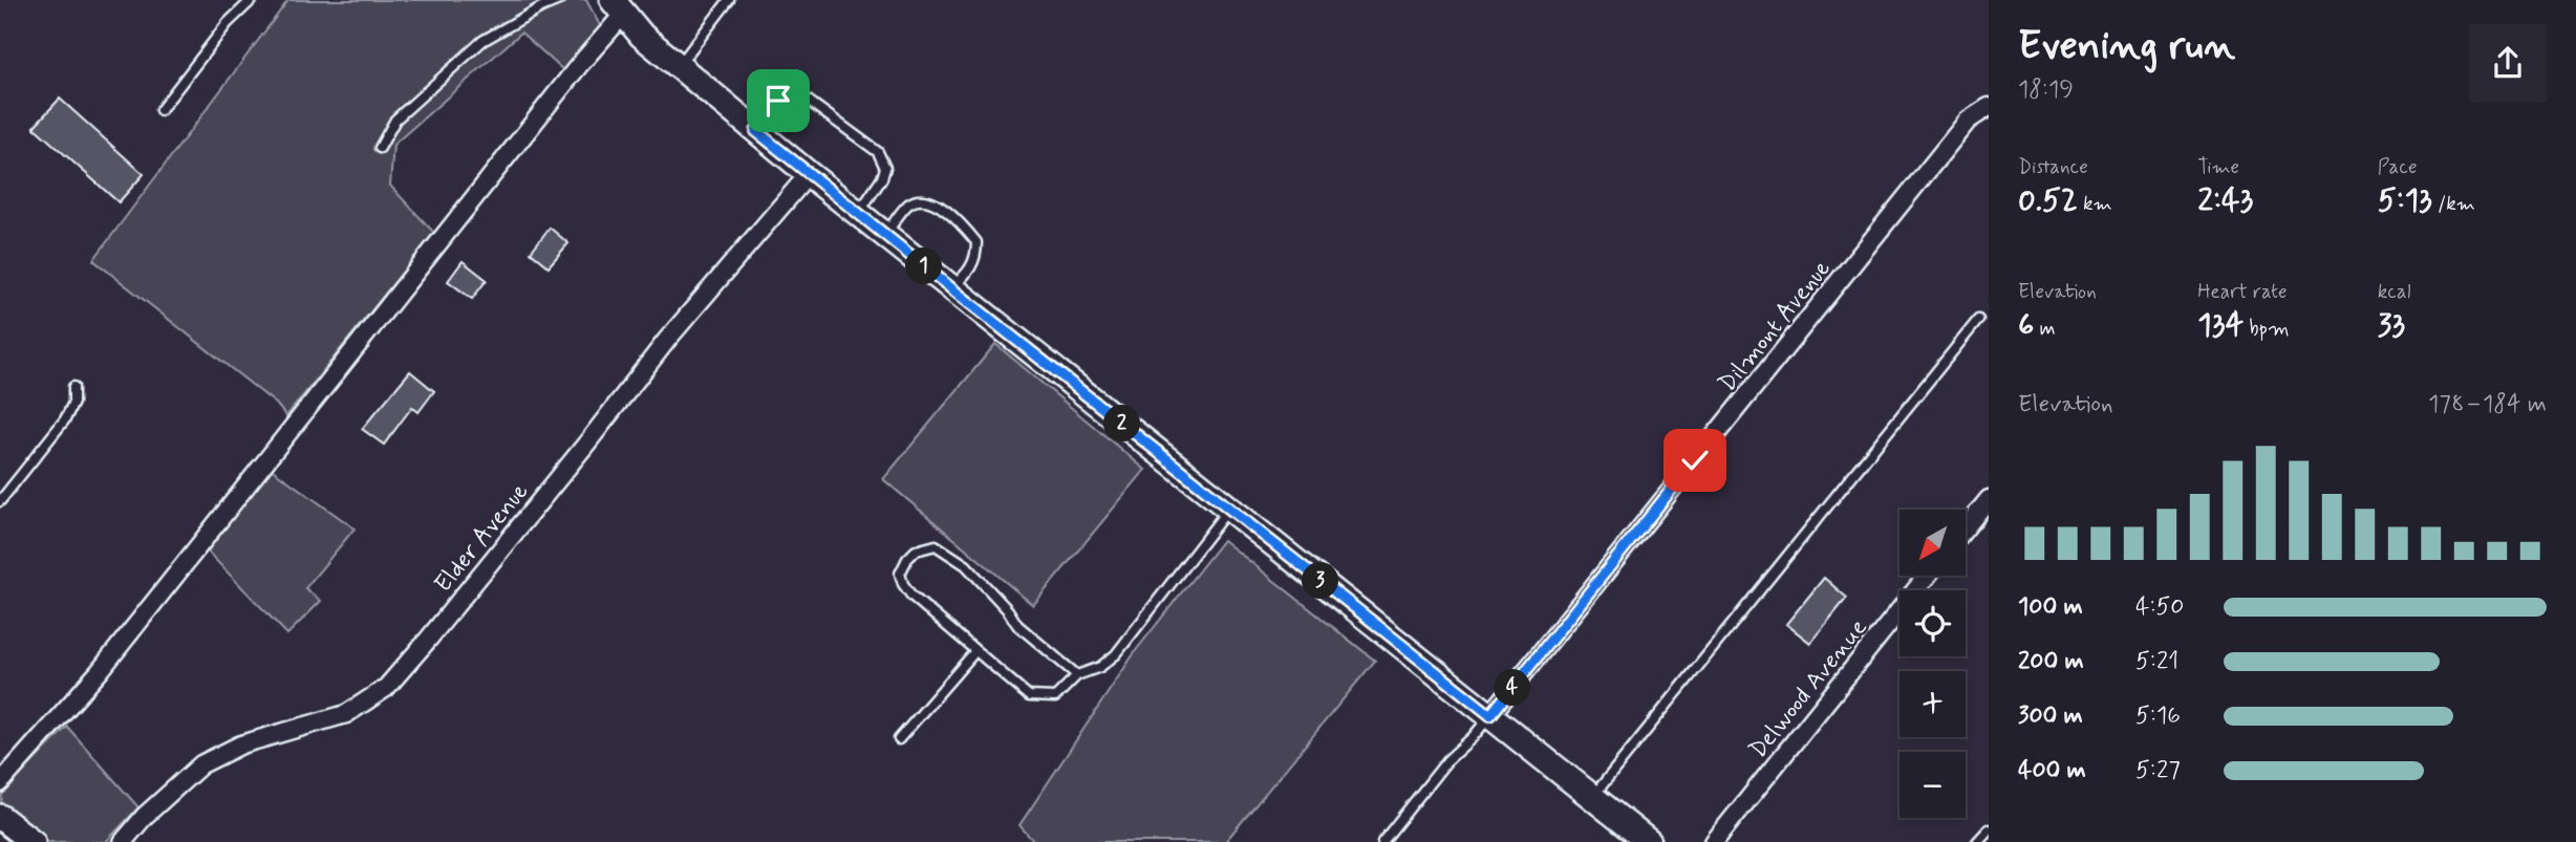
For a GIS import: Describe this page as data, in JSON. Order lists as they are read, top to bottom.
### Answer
{
  "streets": {
    "street": ["Dilmont Avenue", "Elder Avenue", "Delwood Avenue"]
  },
  "north": "bottom left",
  "page": {
    "heading": ["Evening run", "18:19"],
    "stats": [
      ["Distance", "0.52 km"],
      ["Time", "2:43"],
      ["Pace", "5:13 /km"],
      ["Elevation", "6 m"],
      ["Heart rate", "134 bpm"],
      ["kcal", "33"]
    ],
    "pins": [
      "1",
      "2",
      "3",
      "4"
    ],
    "chart": ["Elevation", "178–184 m"],
    "map_buttons": ["+", "−"],
    "list": [
      {
        "name": "100 m",
        "note": "4:50"
      },
      {
        "name": "200 m",
        "note": "5:21"
      },
      {
        "name": "300 m",
        "note": "5:16"
      },
      {
        "name": "400 m",
        "note": "5:27"
      }
    ]
  }
}
